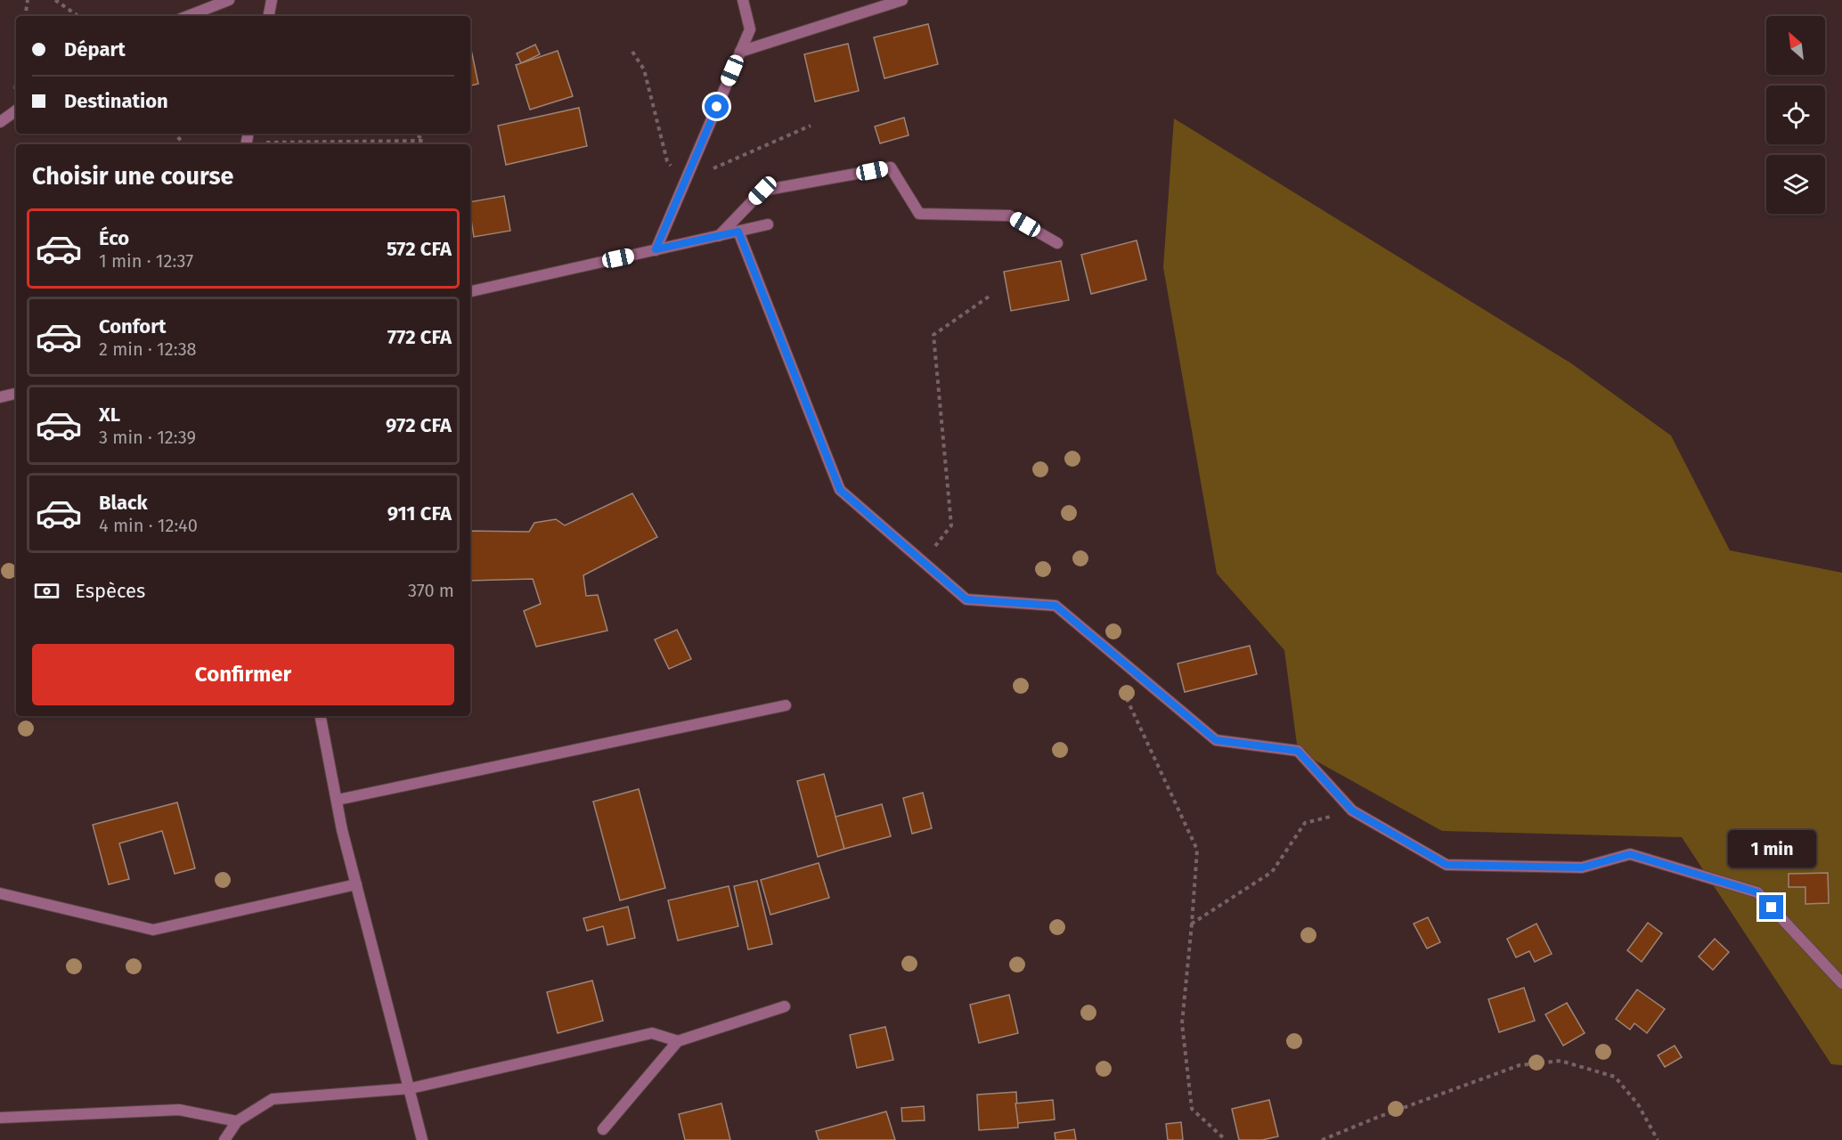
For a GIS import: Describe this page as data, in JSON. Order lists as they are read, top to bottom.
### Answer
{
  "north": "top left",
  "page": {
    "banner": ["Départ", "Destination"],
    "heading": "Choisir une course",
    "list": [
      {
        "name": "Éco",
        "note": "1 min · 12:37",
        "value": "572 CFA"
      },
      {
        "name": "Confort",
        "note": "2 min · 12:38",
        "value": "772 CFA"
      },
      {
        "name": "XL",
        "note": "3 min · 12:39",
        "value": "972 CFA"
      },
      {
        "name": "Black",
        "note": "4 min · 12:40",
        "value": "911 CFA"
      }
    ],
    "pay": ["Espèces", "370 m"],
    "buttons": "Confirmer",
    "bubble": "1 min"
  }
}
